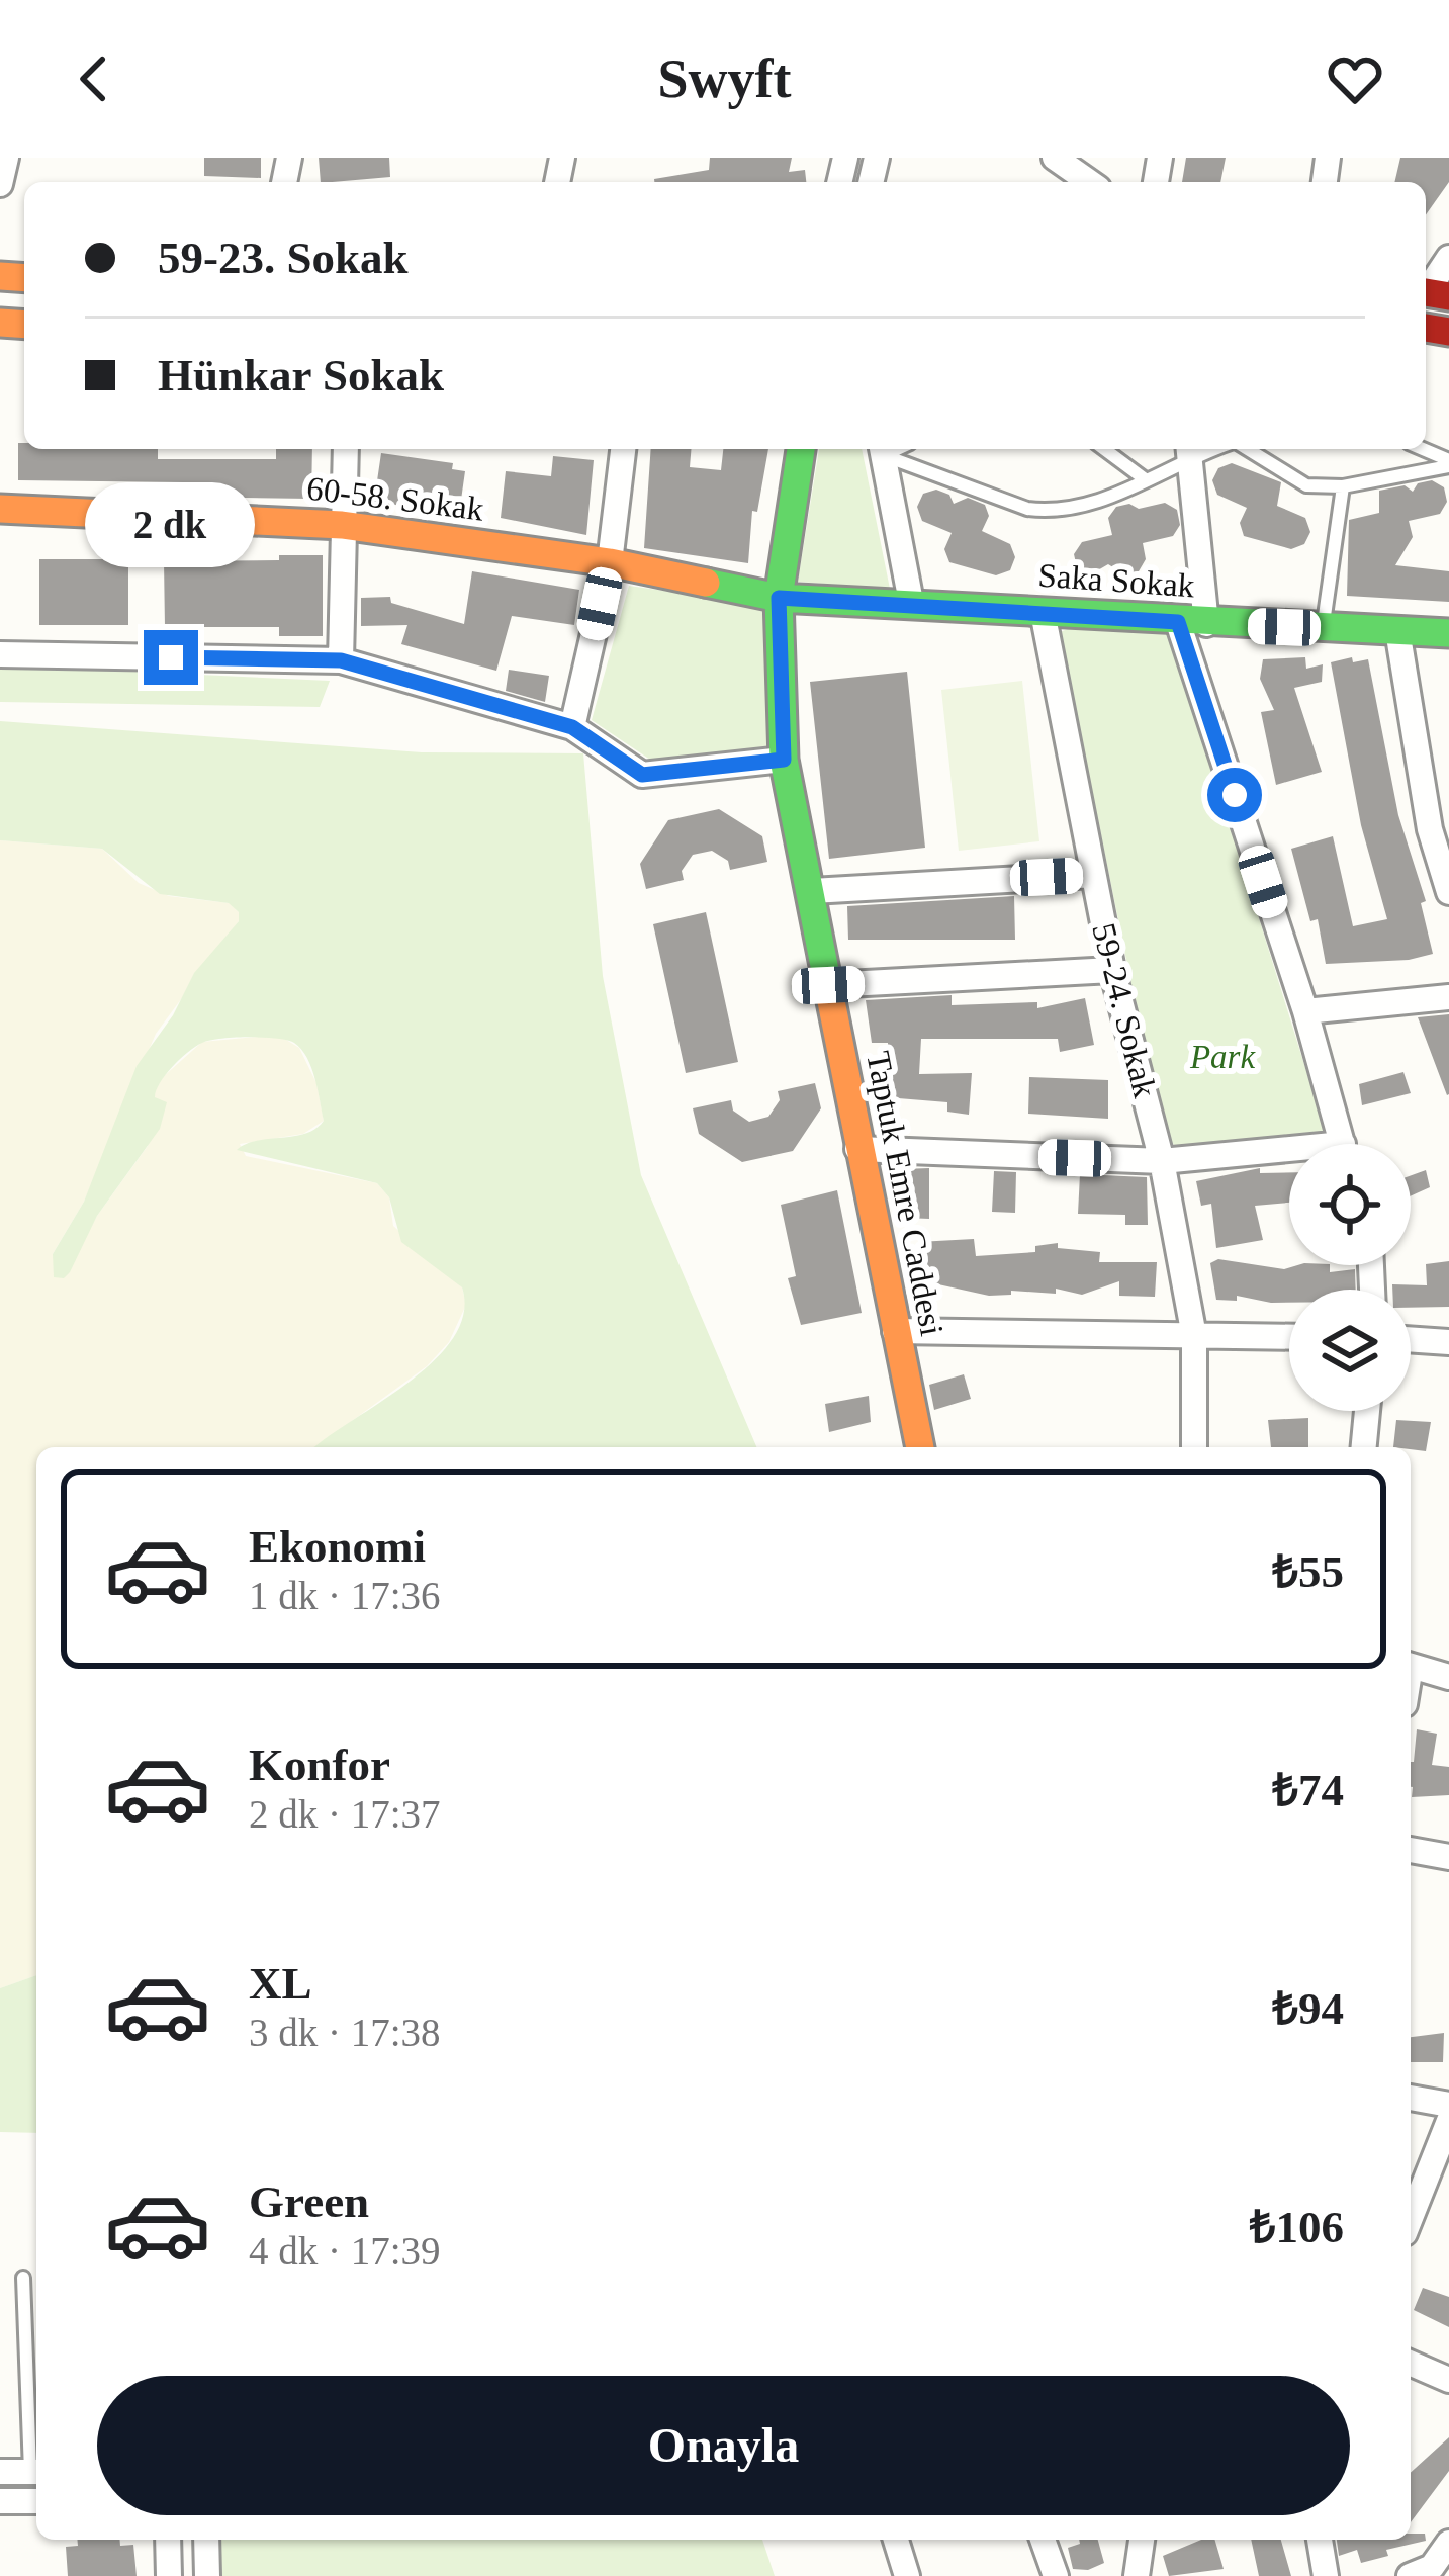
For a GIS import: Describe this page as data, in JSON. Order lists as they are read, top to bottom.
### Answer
{
  "streets": {
    "street": [
      "60-58. Sokak",
      "Saka Sokak",
      "59-24. Sokak",
      "Taptuk Emre Caddesi"
    ]
  },
  "crossings": [
    ["60-58. Sokak", "Saka Sokak"],
    ["60-58. Sokak", "Taptuk Emre Caddesi"],
    ["Saka Sokak", "59-24. Sokak"],
    ["Saka Sokak", "Taptuk Emre Caddesi"]
  ],
  "parks": ["Park"],
  "page": {
    "header": "Swyft",
    "banner": ["59-23. Sokak", "Hünkar Sokak"],
    "bubble": "2 dk",
    "list": [
      {
        "name": "Ekonomi",
        "note": "1 dk · 17:36",
        "value": "₺55"
      },
      {
        "name": "Konfor",
        "note": "2 dk · 17:37",
        "value": "₺74"
      },
      {
        "name": "XL",
        "note": "3 dk · 17:38",
        "value": "₺94"
      },
      {
        "name": "Green",
        "note": "4 dk · 17:39",
        "value": "₺106"
      }
    ],
    "buttons": "Onayla"
  }
}
